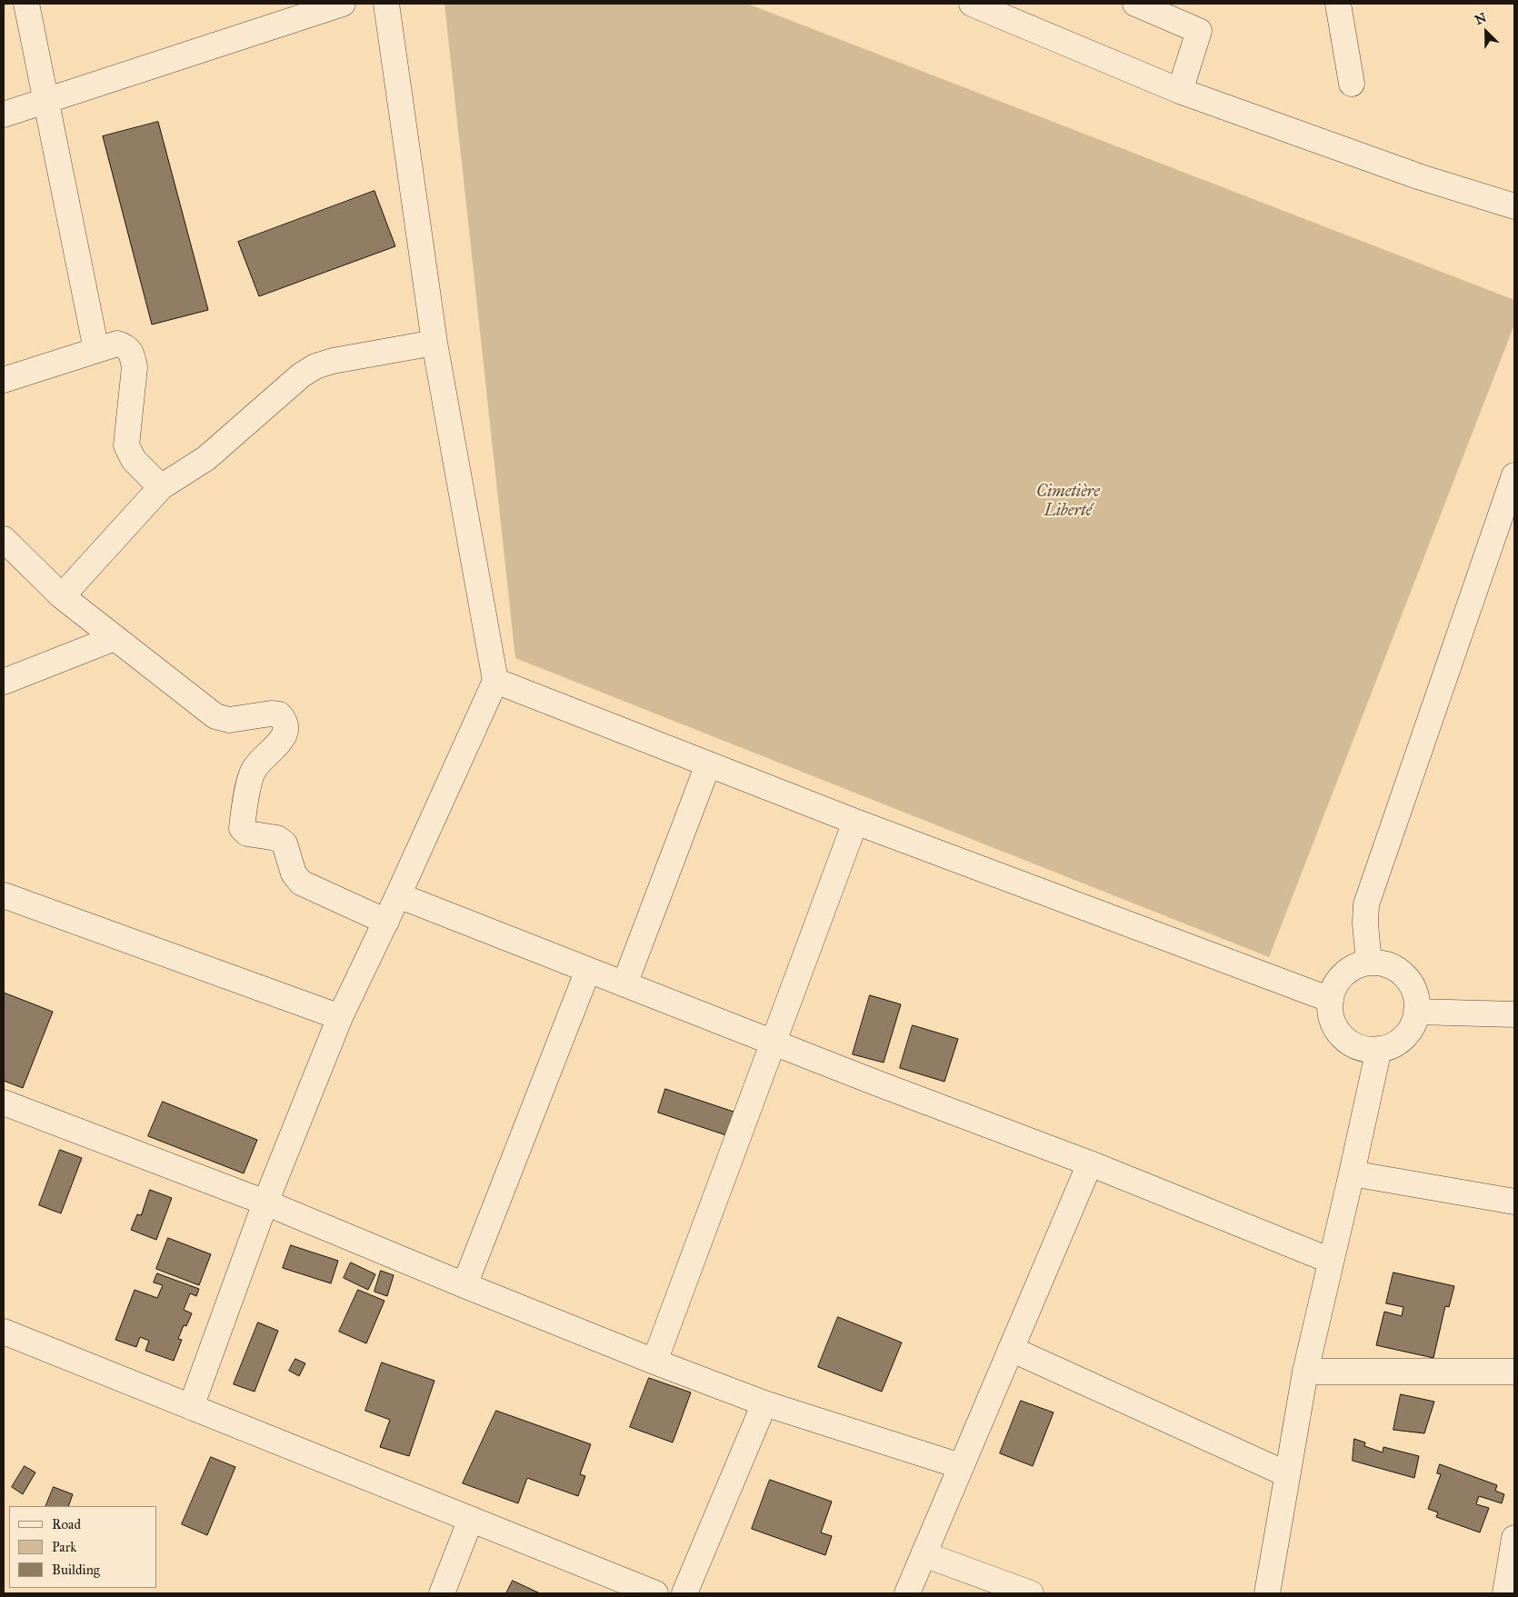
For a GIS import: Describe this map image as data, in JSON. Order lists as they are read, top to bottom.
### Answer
{
  "parks": ["Cimetière Liberté"],
  "legend": ["Road", "Park", "Building"],
  "north": "top left"
}
